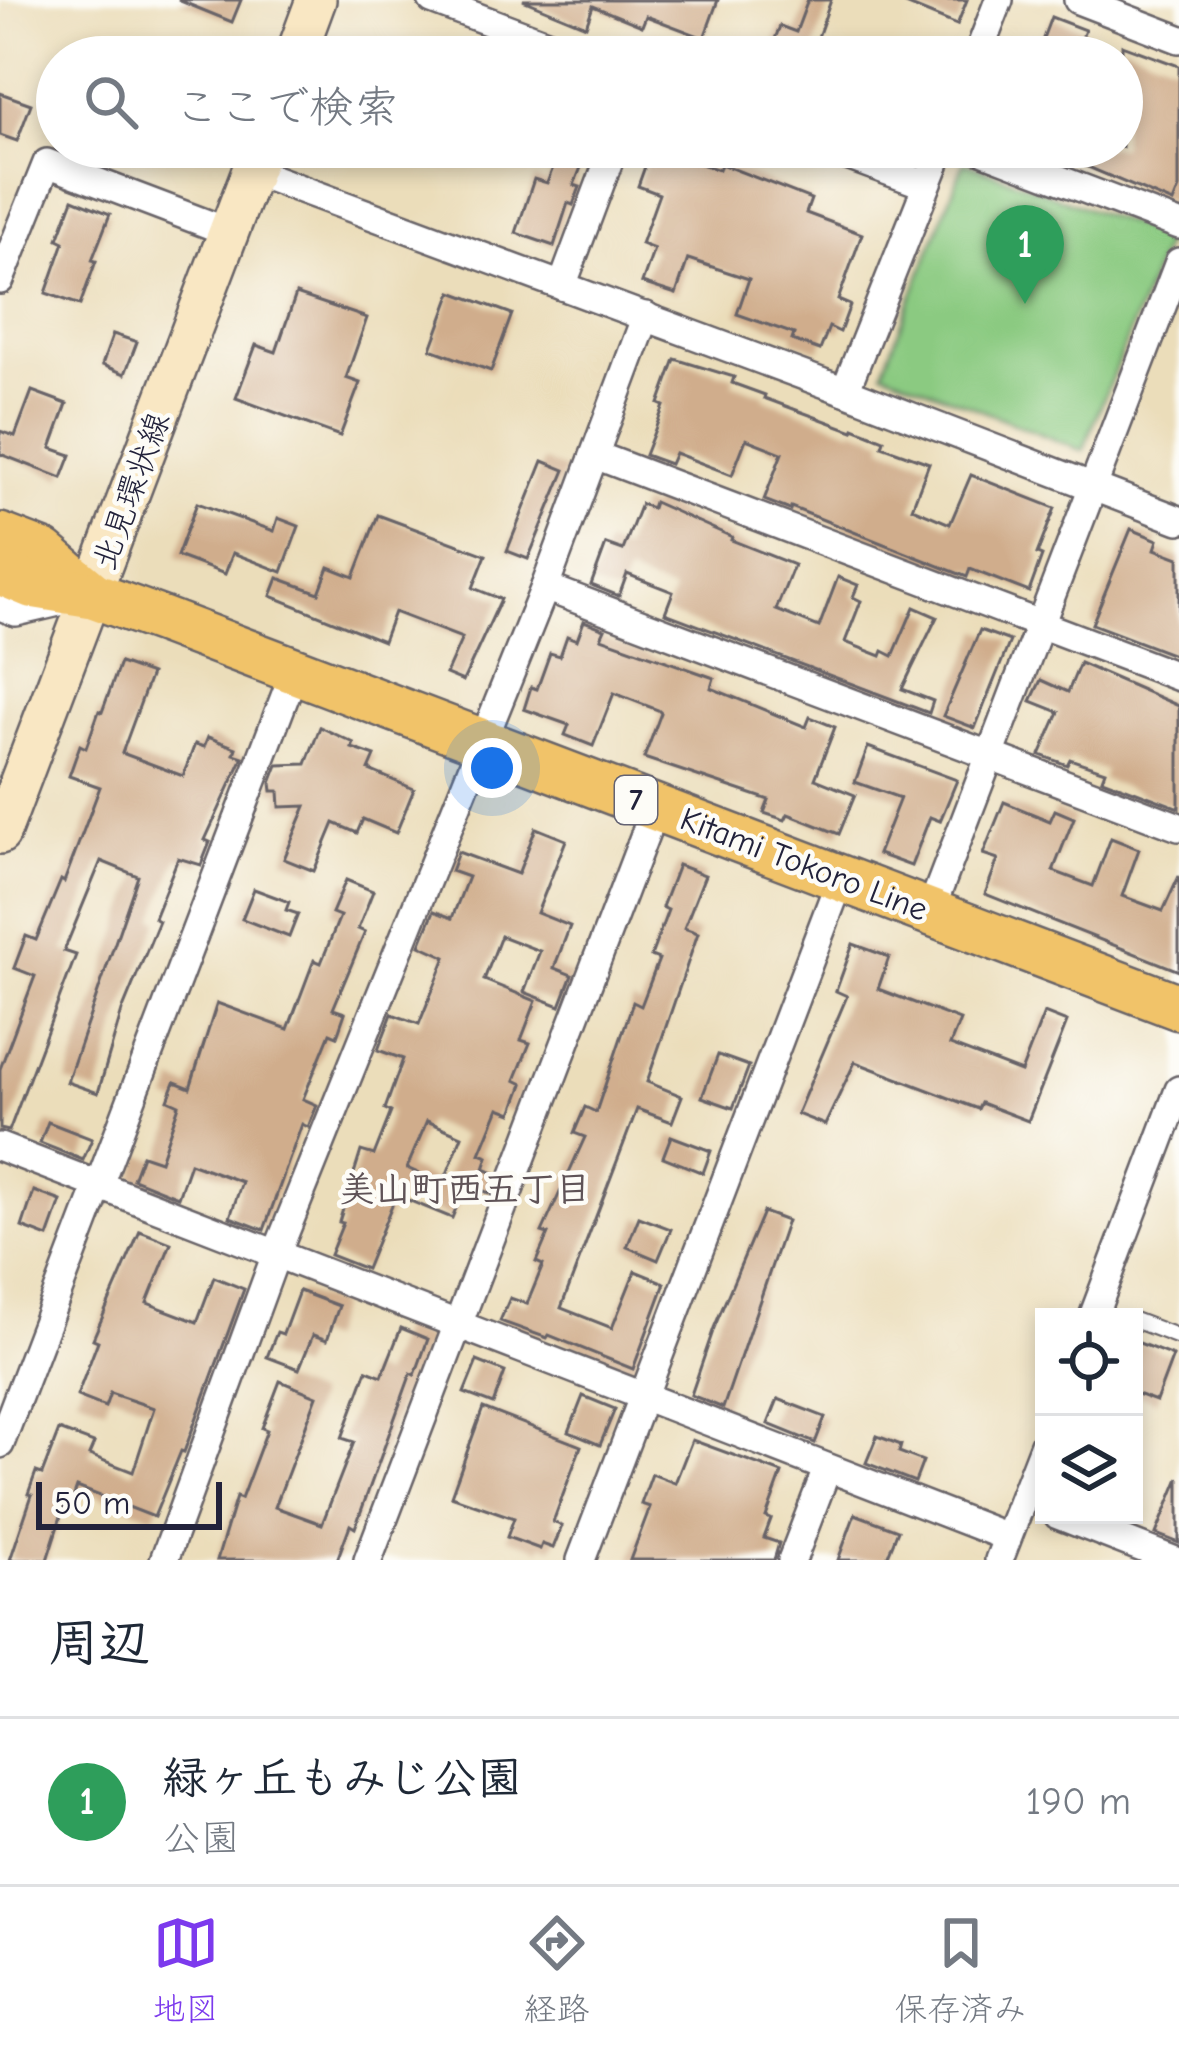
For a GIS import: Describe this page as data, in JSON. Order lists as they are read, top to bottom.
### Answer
{
  "streets": {
    "main road": ["北見環状線", "7", "Kitami Tokoro Line"]
  },
  "crossings": [
    ["北見環状線", "Kitami Tokoro Line"]
  ],
  "districts": ["美山町西五丁目"],
  "scale_bar": "50 m",
  "page": {
    "search": "ここで検索",
    "pins": "1",
    "scale": "50 m",
    "heading": "周辺",
    "list": [
      {
        "mark": "1",
        "name": "緑ヶ丘もみじ公園",
        "note": "公園",
        "value": "190 m"
      }
    ],
    "nav": ["地図", "経路", "保存済み"]
  }
}
